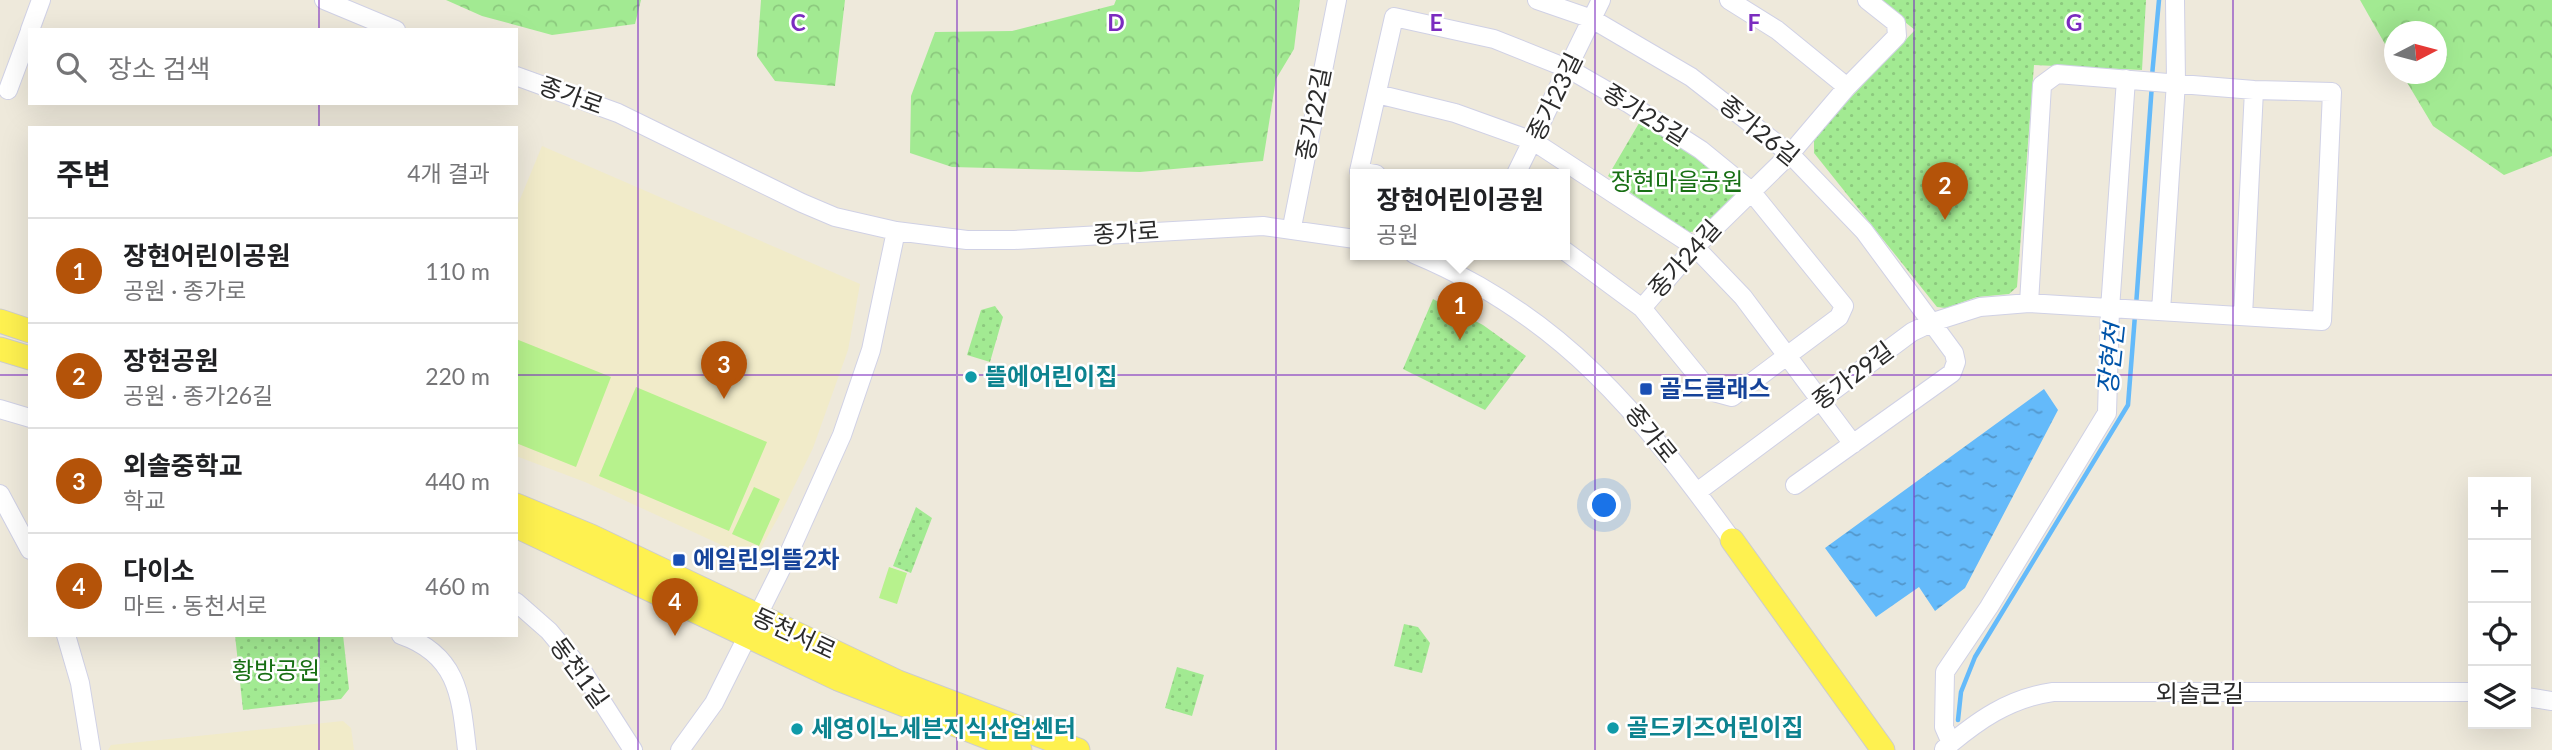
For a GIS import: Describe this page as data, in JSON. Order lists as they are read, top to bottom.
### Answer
{
  "streets": {
    "main road": ["동천서로"],
    "street": [
      "종가로",
      "종가23길",
      "종가22길",
      "종가25길",
      "종가26길",
      "종가24길",
      "종가29길",
      "동천1길",
      "외솔큰길"
    ]
  },
  "crossings": [
    ["종가로", "종가22길"],
    ["종가로", "종가29길"],
    ["종가23길", "종가25길"],
    ["종가23길", "종가26길"],
    ["종가25길", "종가24길"],
    ["종가26길", "종가24길"],
    ["종가26길", "종가29길"]
  ],
  "water": ["장현천"],
  "parks": ["장현마을공원", "황방공원"],
  "places": {
    "other": ["뜰에어린이집", "골드키즈어린이집", "세영이노세븐지식산업센터"],
    "transit": ["골드클래스", "에일린의뜰2차"]
  },
  "north": "right",
  "page": {
    "search": "장소 검색",
    "heading": ["주변", "4개 결과"],
    "pins": [
      "2",
      "1",
      "3",
      "4"
    ],
    "popup": ["장현어린이공원", "공원"],
    "list": [
      {
        "mark": "1",
        "name": "장현어린이공원",
        "note": "공원 · 종가로",
        "value": "110 m"
      },
      {
        "mark": "2",
        "name": "장현공원",
        "note": "공원 · 종가26길",
        "value": "220 m"
      },
      {
        "mark": "3",
        "name": "외솔중학교",
        "note": "학교",
        "value": "440 m"
      },
      {
        "mark": "4",
        "name": "다이소",
        "note": "마트 · 동천서로",
        "value": "460 m"
      }
    ],
    "map_buttons": ["+", "−"]
  },
  "grid": {
    "columns": [
      "C",
      "D",
      "E",
      "F",
      "G"
    ]
  }
}
